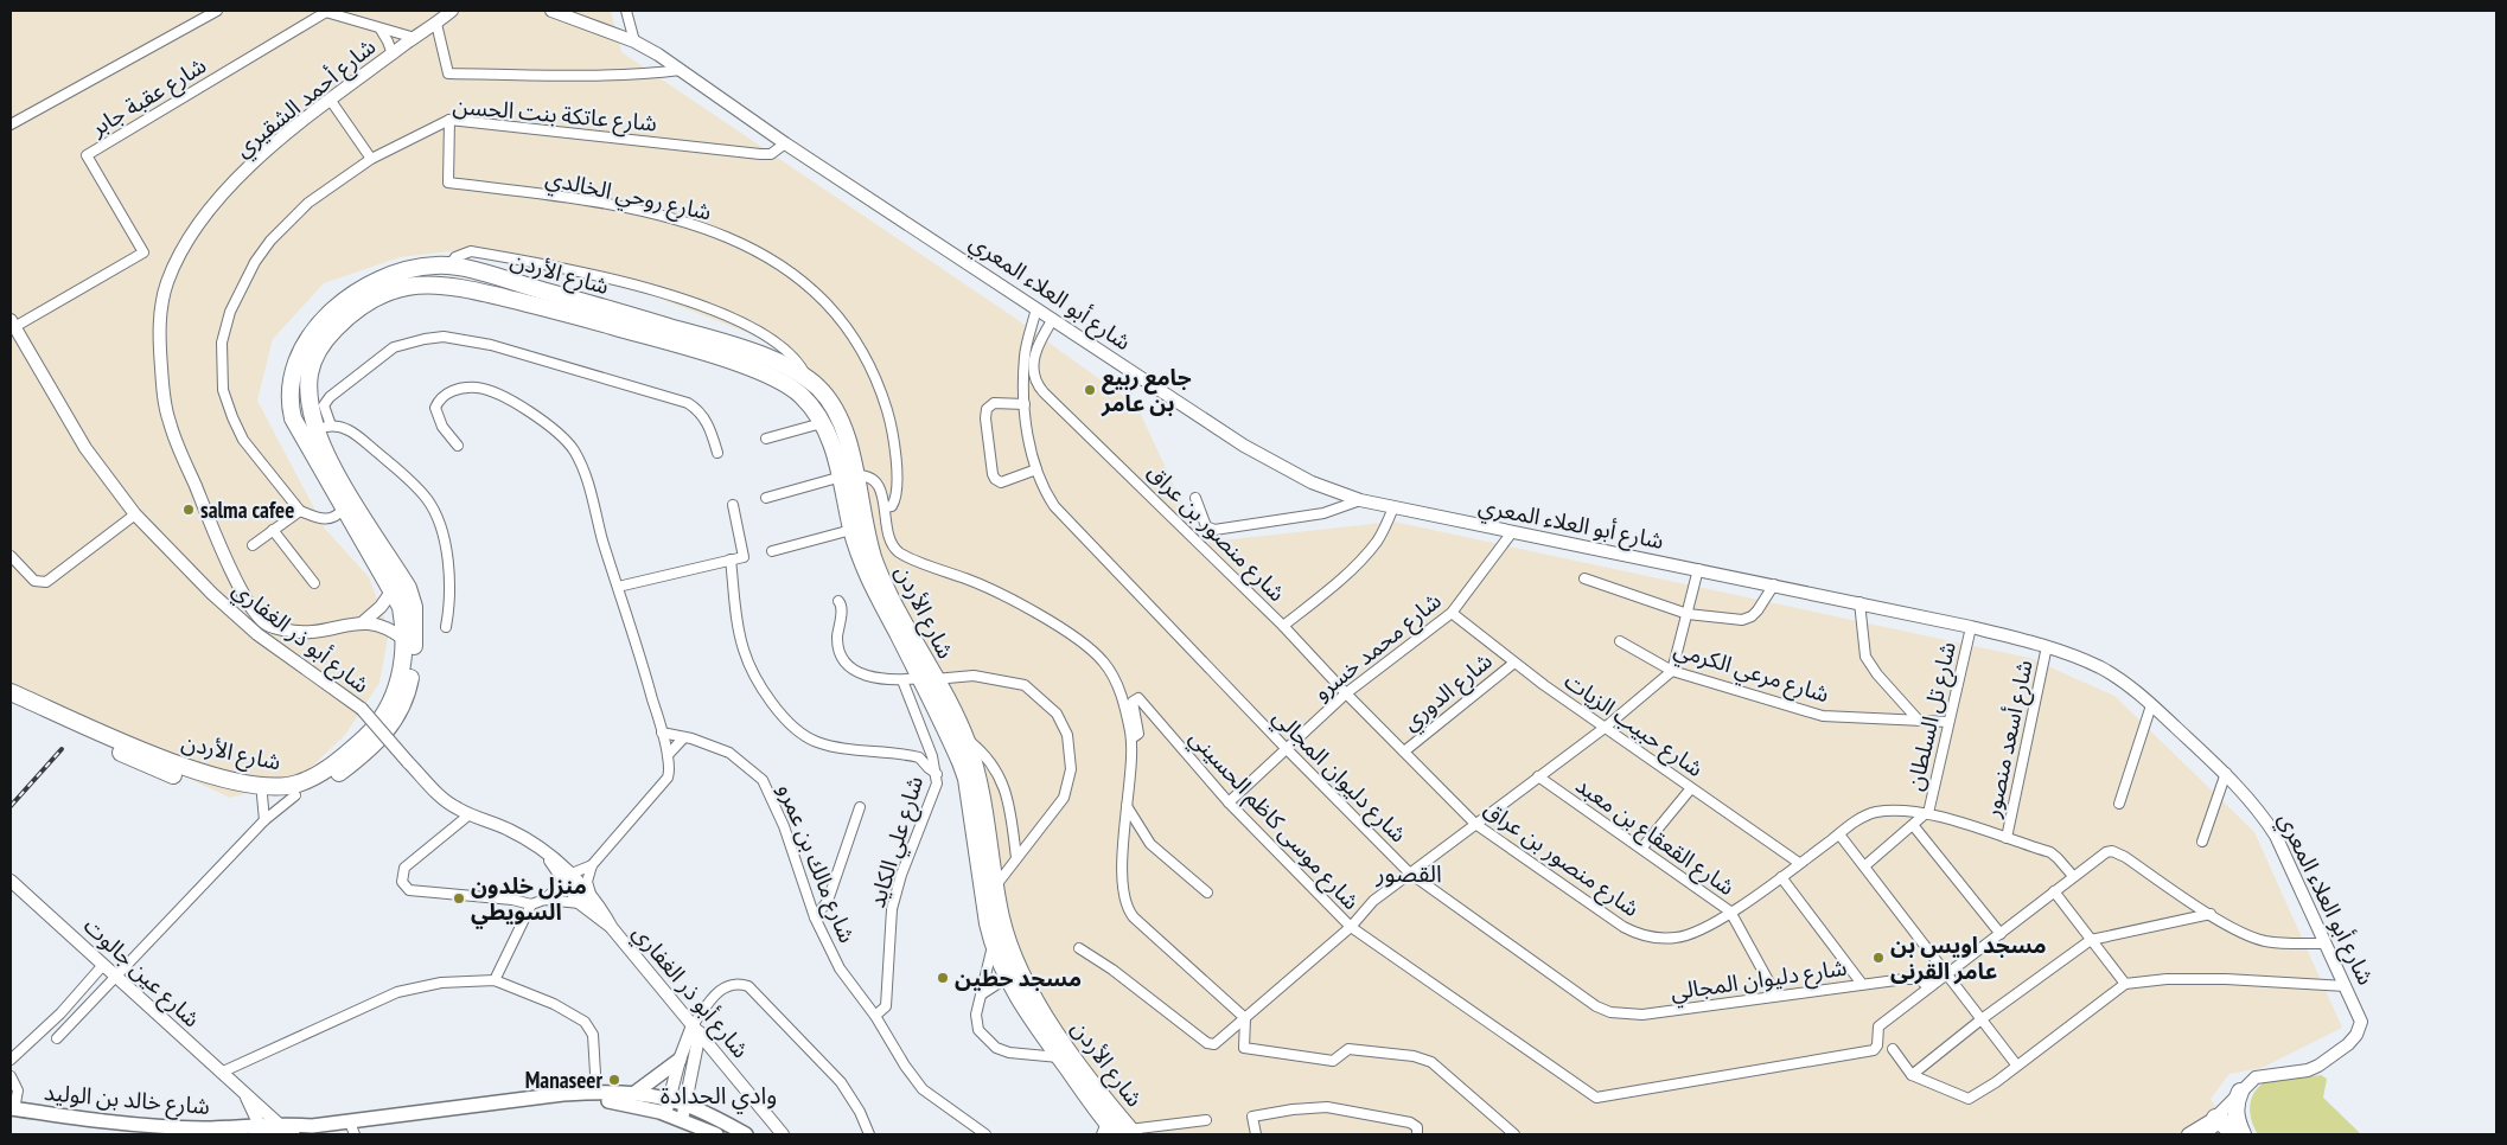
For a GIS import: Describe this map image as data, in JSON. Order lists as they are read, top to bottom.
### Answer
{
  "streets": {
    "highway": ["شارع الأردن"],
    "main road": ["شارع خالد بن الوليد"],
    "street": [
      "شارع عقبة جابر",
      "شارع أحمد الشقيري",
      "شارع عاتكة بنت الحسن",
      "شارع روحي الخالدي",
      "شارع أبو العلاء المعري",
      "شارع منصور بن عراق",
      "شارع أبو ذر الغفاري",
      "شارع محمد خسرو",
      "شارع مرعي الكرمي",
      "شارع الدوري",
      "شارع تل السلطان",
      "شارع حبيب الزيات",
      "شارع أسعد منصور",
      "شارع دليوان المجالي",
      "شارع موسى كاظم الحسيني",
      "شارع القعقاع بن معبد",
      "شارع علي الكايد",
      "شارع مالك بن عمرو",
      "شارع عين جالوت"
    ]
  },
  "crossings": [
    ["شارع عقبة جابر", "شارع أبو ذر الغفاري"],
    ["شارع عاتكة بنت الحسن", "شارع روحي الخالدي"],
    ["شارع عاتكة بنت الحسن", "شارع أبو العلاء المعري"],
    ["شارع أبو العلاء المعري", "شارع محمد خسرو"],
    ["شارع أبو العلاء المعري", "شارع تل السلطان"],
    ["شارع أبو العلاء المعري", "شارع أسعد منصور"],
    ["شارع أبو العلاء المعري", "شارع دليوان المجالي"],
    ["شارع منصور بن عراق", "شارع محمد خسرو"],
    ["شارع منصور بن عراق", "شارع الدوري"],
    ["شارع منصور بن عراق", "شارع تل السلطان"],
    ["شارع منصور بن عراق", "شارع حبيب الزيات"],
    ["شارع منصور بن عراق", "شارع أسعد منصور"],
    ["شارع منصور بن عراق", "شارع دليوان المجالي"],
    ["شارع منصور بن عراق", "شارع موسى كاظم الحسيني"],
    ["شارع منصور بن عراق", "شارع القعقاع بن معبد"],
    ["شارع محمد خسرو", "شارع حبيب الزيات"],
    ["شارع محمد خسرو", "شارع دليوان المجالي"],
    ["شارع محمد خسرو", "شارع موسى كاظم الحسيني"],
    ["شارع مرعي الكرمي", "شارع تل السلطان"],
    ["شارع مرعي الكرمي", "شارع موسى كاظم الحسيني"],
    ["شارع الدوري", "شارع حبيب الزيات"],
    ["شارع حبيب الزيات", "شارع موسى كاظم الحسيني"],
    ["شارع دليوان المجالي", "شارع موسى كاظم الحسيني"],
    ["شارع دليوان المجالي", "شارع القعقاع بن معبد"],
    ["شارع موسى كاظم الحسيني", "شارع القعقاع بن معبد"],
    ["شارع علي الكايد", "شارع مالك بن عمرو"],
    ["شارع عين جالوت", "شارع خالد بن الوليد"]
  ],
  "districts": ["القصور", "وادي الحدادة"],
  "places": [
    "جامع ربيع بن عامر",
    "salma cafee",
    "منزل خلدون السويطي",
    "مسجد اويس بن عامر القرنى",
    "مسجد حطين",
    "Manaseer"
  ]
}
